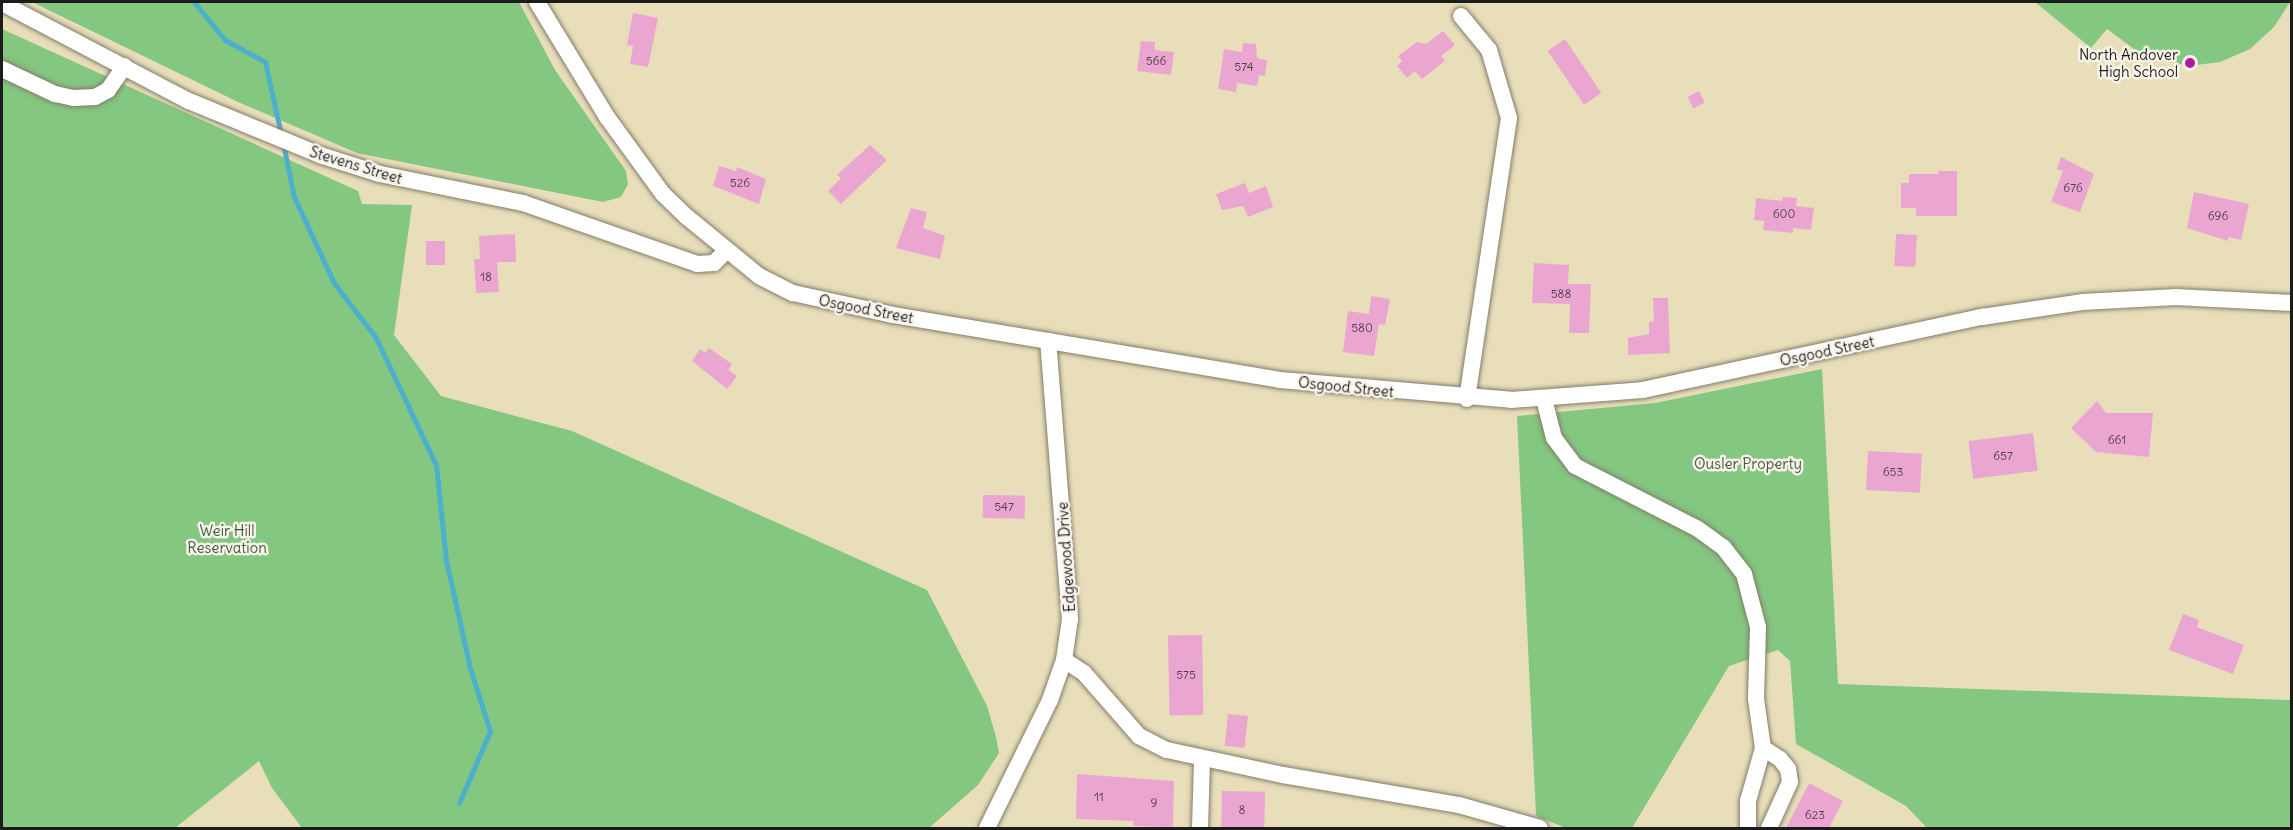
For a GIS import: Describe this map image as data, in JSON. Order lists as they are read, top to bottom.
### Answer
{
  "streets": {
    "street": ["Stevens Street", "Osgood Street", "Edgewood Drive"]
  },
  "crossings": [
    ["Stevens Street", "Osgood Street"],
    ["Osgood Street", "Edgewood Drive"]
  ],
  "parks": ["Ousler Property", "Weir Hill Reservation"],
  "places": ["North Andover High School"],
  "house_numbers": [
    "566",
    "574",
    "526",
    "676",
    "600",
    "696",
    "18",
    "588",
    "580",
    "661",
    "657",
    "653",
    "547",
    "575",
    "11",
    "9",
    "8",
    "623"
  ]
}
